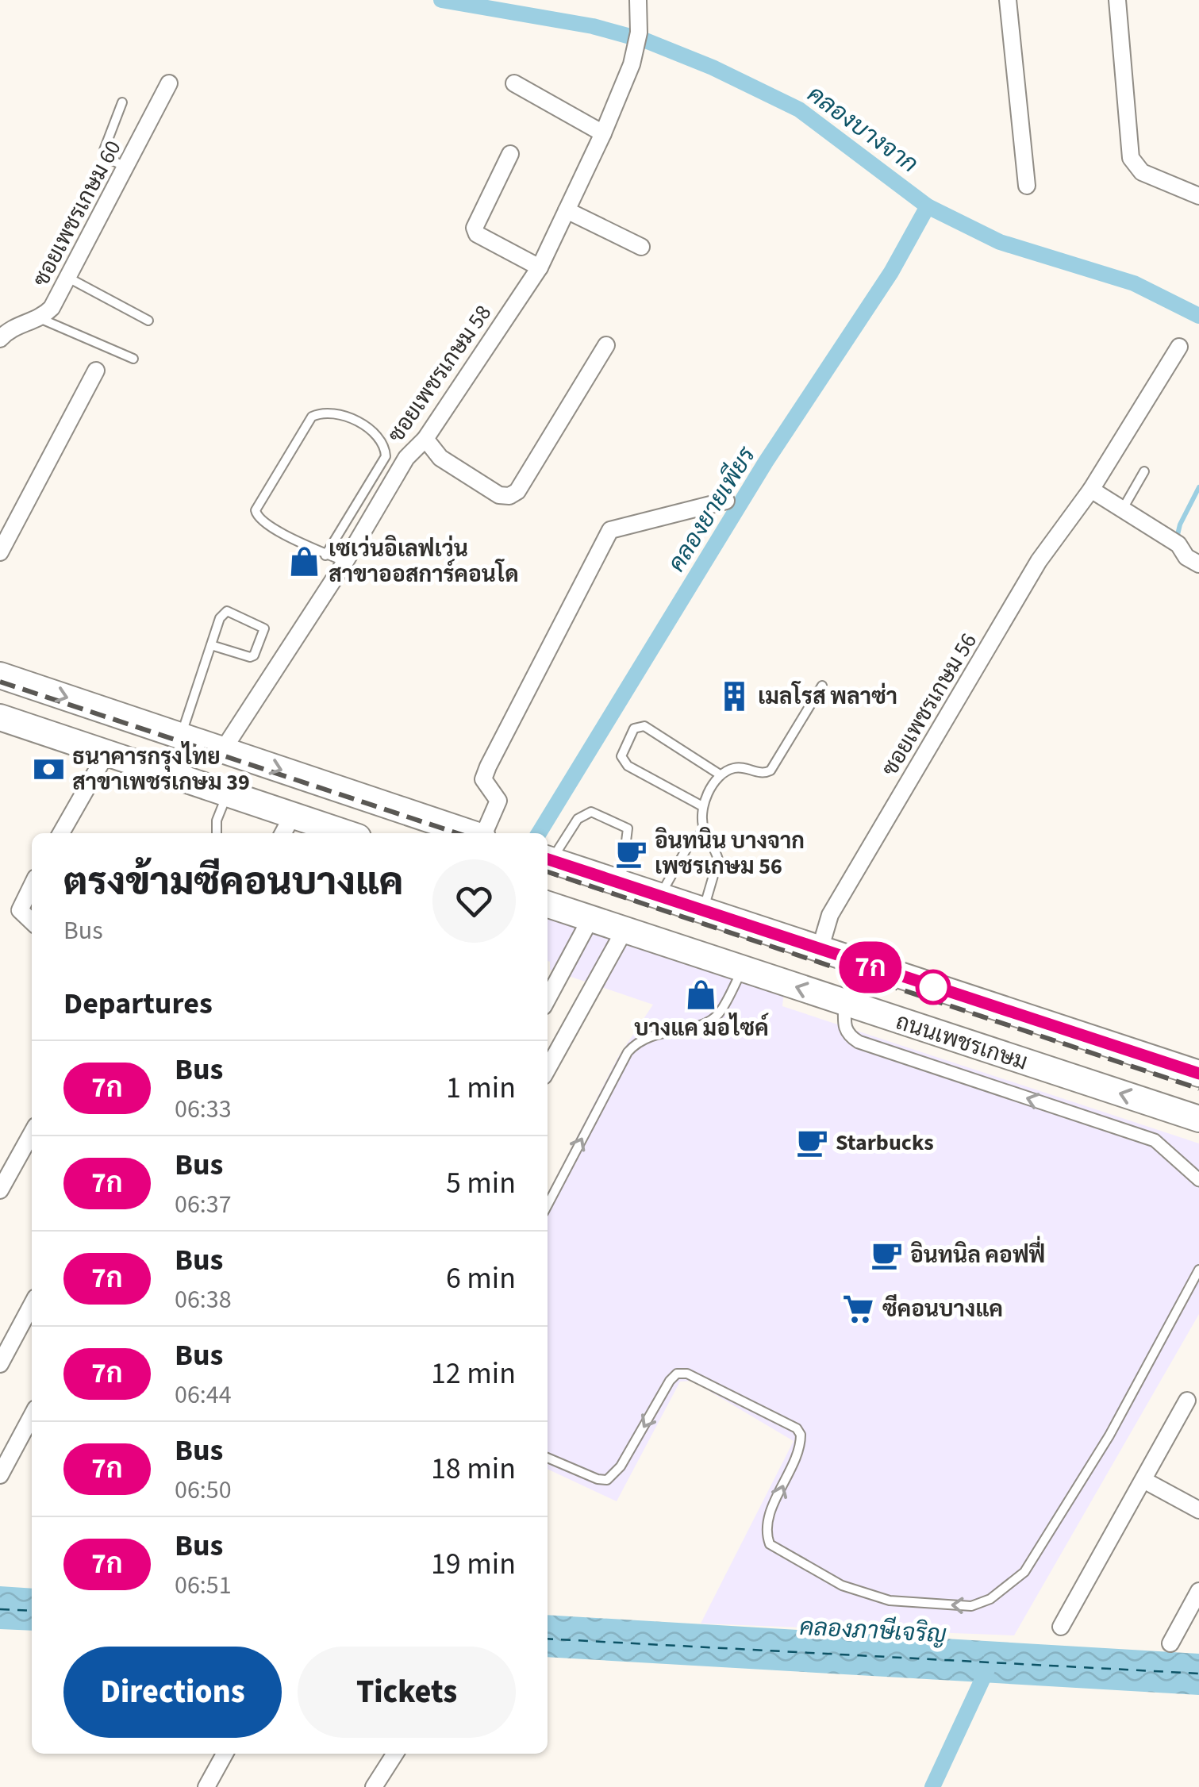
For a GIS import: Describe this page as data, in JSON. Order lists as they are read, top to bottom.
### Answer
{
  "streets": {
    "main road": ["ถนนเพชรเกษม"],
    "street": ["ซอยเพชรเกษม 60", "ซอยเพชรเกษม 58", "ซอยเพชรเกษม 56"]
  },
  "crossings": [
    ["ซอยเพชรเกษม 56", "ถนนเพชรเกษม"]
  ],
  "water": ["คลองบางจาก", "คลองยายเพียร", "คลองภาษีเจริญ"],
  "places": {
    "shop": ["เซเว่นอิเลฟเว่น สาขาออสการ์คอนโด", "บางแค มอไซค์"],
    "building": ["เมลโรส พลาซ่า"],
    "bank": ["ธนาคารกรุงไทย สาขาเพชรเกษม 39"],
    "cafe": ["อินทนิน บางจาก เพชรเกษม 56", "Starbucks", "อินทนิล คอฟฟี่"],
    "supermarket": ["ซีคอนบางแค"]
  },
  "lines": ["bus line 7ก"],
  "page": {
    "on_map": "7ก",
    "heading": [
      ["ตรงข้ามซีคอนบางแค", "Bus"],
      "Departures"
    ],
    "list": [
      {
        "mark": "7ก",
        "name": "Bus",
        "note": "06:33",
        "value": "1 min"
      },
      {
        "mark": "7ก",
        "name": "Bus",
        "note": "06:37",
        "value": "5 min"
      },
      {
        "mark": "7ก",
        "name": "Bus",
        "note": "06:38",
        "value": "6 min"
      },
      {
        "mark": "7ก",
        "name": "Bus",
        "note": "06:44",
        "value": "12 min"
      },
      {
        "mark": "7ก",
        "name": "Bus",
        "note": "06:50",
        "value": "18 min"
      },
      {
        "mark": "7ก",
        "name": "Bus",
        "note": "06:51",
        "value": "19 min"
      }
    ],
    "buttons": ["Directions", "Tickets"]
  }
}
